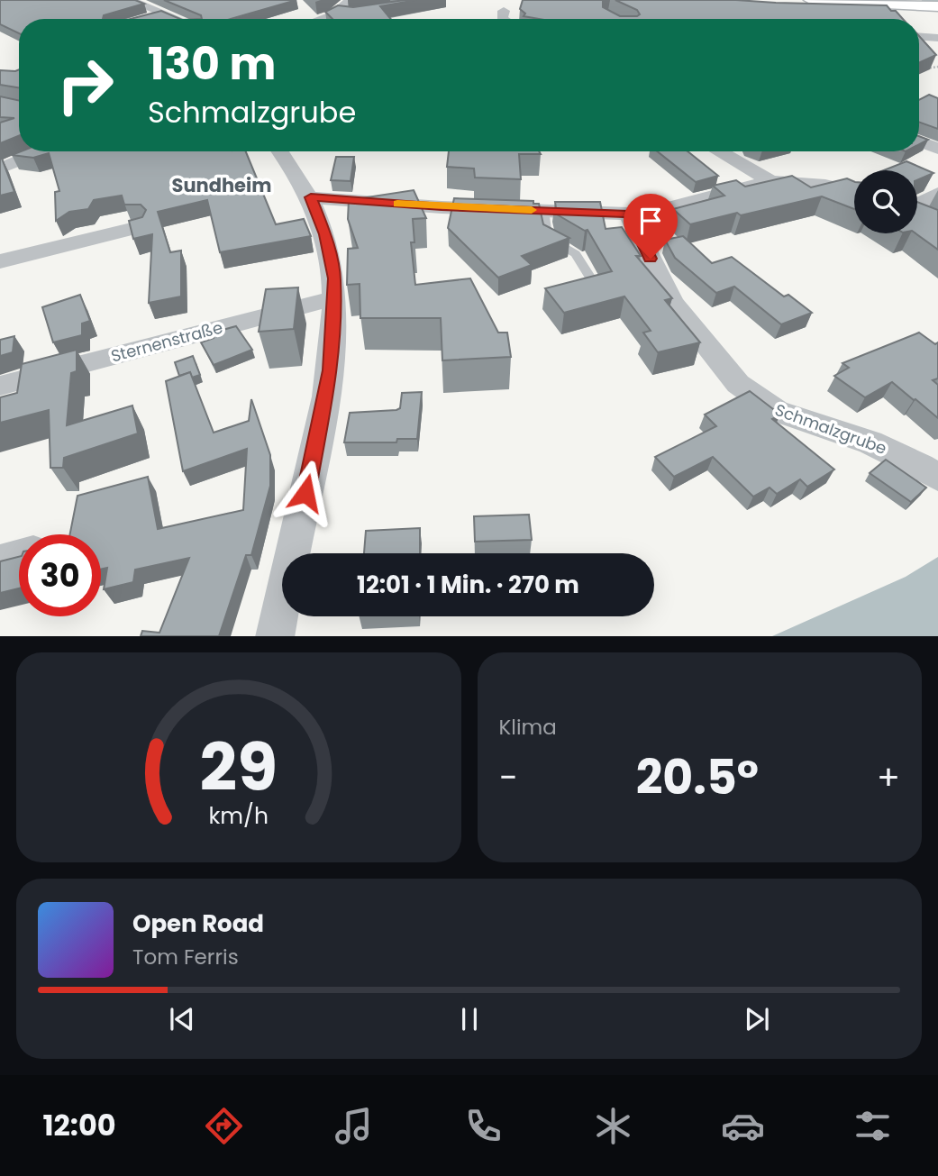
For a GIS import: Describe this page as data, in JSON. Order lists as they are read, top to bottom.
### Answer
{
  "streets": {
    "street": ["Sternenstraße", "Schmalzgrube"]
  },
  "districts": ["Sundheim"],
  "page": {
    "turn": ["130 m", "Schmalzgrube"],
    "limit": "30",
    "trip": "12:01 · 1 Min. · 270 m",
    "tile": "Klima",
    "heat": ["−", "20.5°", "+"],
    "song": ["Open Road", "Tom Ferris"],
    "tabs": "12:00",
    "gauge": ["29", "km/h"]
  }
}
